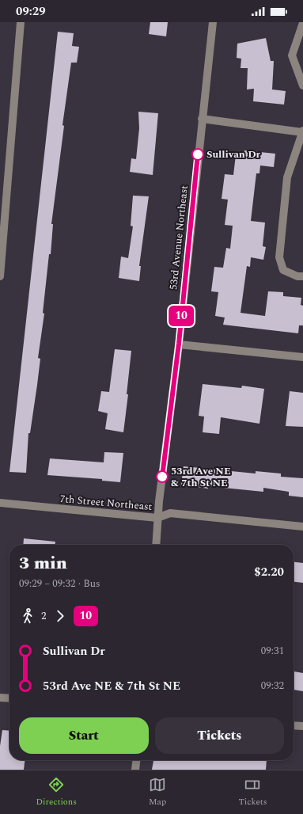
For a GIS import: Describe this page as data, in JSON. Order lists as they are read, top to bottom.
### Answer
{
  "streets": {
    "street": ["53rd Avenue Northeast", "7th Street Northeast"]
  },
  "crossings": [
    ["53rd Avenue Northeast", "7th Street Northeast"]
  ],
  "places": ["Sullivan Dr", "53rd Ave NE & 7th St NE"],
  "lines": ["bus line 10"],
  "page": {
    "status": "09:29",
    "on_map": "10",
    "heading": ["3 min", "09:29 – 09:32 · Bus", "$2.20"],
    "legs": ["2", "10"],
    "list": [
      {
        "name": "Sullivan Dr",
        "value": "09:31"
      },
      {
        "name": "53rd Ave NE & 7th St NE",
        "value": "09:32"
      }
    ],
    "buttons": ["Start", "Tickets"],
    "tabs": ["Directions", "Map", "Tickets"]
  }
}
